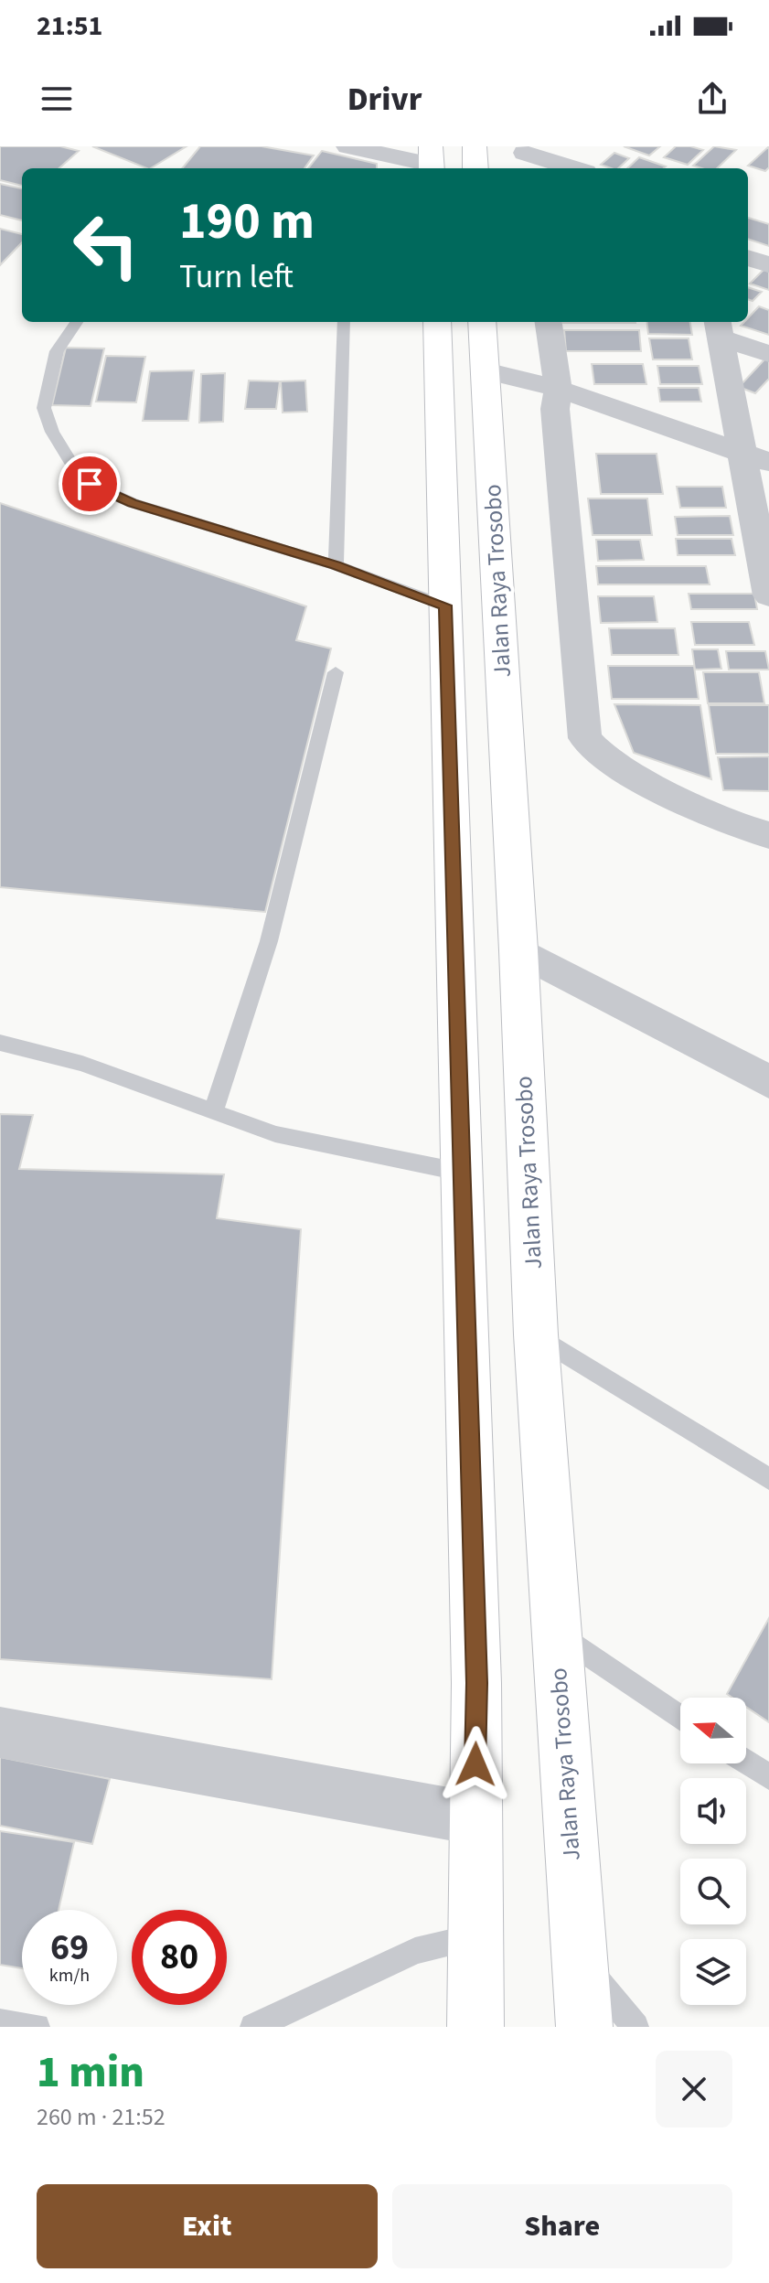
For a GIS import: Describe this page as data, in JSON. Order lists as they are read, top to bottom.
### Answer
{
  "streets": {
    "highway": ["Jalan Raya Trosobo"]
  },
  "north": "left",
  "page": {
    "status": "21:51",
    "header": "Drivr",
    "turn": ["190 m", "Turn left"],
    "speed": "69 km/h",
    "limit": "80",
    "heading": ["1 min", "260 m · 21:52"],
    "buttons": ["Exit", "Share"]
  }
}
